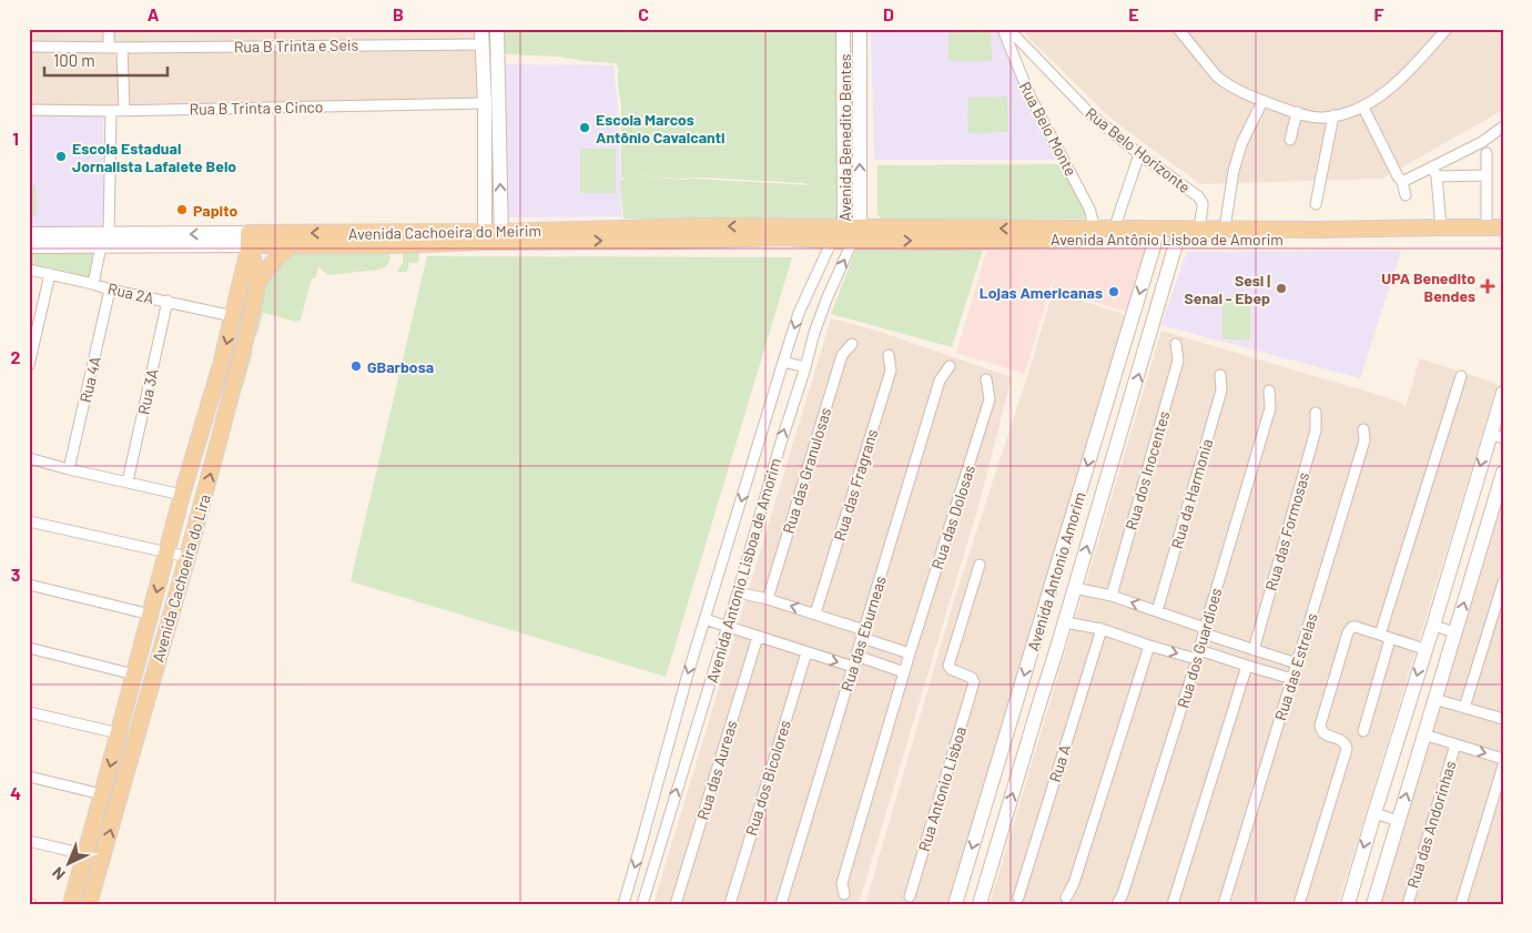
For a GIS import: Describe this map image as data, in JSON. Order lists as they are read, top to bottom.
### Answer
{
  "streets": {
    "main road": ["Avenida Cachoeira do Meirim", "Avenida Antônio Lisboa de Amorim", "Avenida Cachoeira do Lira"],
    "street": [
      "Rua B Trinta e Seis",
      "Rua B Trinta e Cinco",
      "Rua Belo Monte",
      "Avenida Benedito Bentes",
      "Rua Belo Horizonte",
      "Rua 2A",
      "Rua 4A",
      "Rua 3A",
      "Rua das Granulosas",
      "Rua dos Inocentes",
      "Rua das Fragrans",
      "Rua da Harmonia",
      "Rua das Dolosas",
      "Rua das Formosas",
      "Avenida Antonio Lisboa de Amorim",
      "Avenida Antonio Amorim",
      "Rua das Eburneas",
      "Rua dos Guardioes",
      "Rua das Estrelas",
      "Rua A",
      "Rua das Aureas",
      "Rua dos Bicolores",
      "Rua Antonio Lisboa",
      "Rua das Andorinhas"
    ]
  },
  "crossings": [
    ["Rua Belo Monte", "Avenida Antônio Lisboa de Amorim"],
    ["Avenida Benedito Bentes", "Avenida Cachoeira do Meirim"],
    ["Avenida Benedito Bentes", "Avenida Antônio Lisboa de Amorim"],
    ["Avenida Benedito Bentes", "Avenida Antonio Lisboa de Amorim"],
    ["Rua Belo Horizonte", "Avenida Antônio Lisboa de Amorim"],
    ["Avenida Cachoeira do Meirim", "Avenida Antônio Lisboa de Amorim"],
    ["Avenida Cachoeira do Meirim", "Avenida Antonio Lisboa de Amorim"],
    ["Avenida Cachoeira do Meirim", "Avenida Cachoeira do Lira"],
    ["Avenida Antônio Lisboa de Amorim", "Avenida Antonio Lisboa de Amorim"],
    ["Avenida Antônio Lisboa de Amorim", "Avenida Antonio Amorim"],
    ["Rua 2A", "Rua 4A"],
    ["Rua 2A", "Rua 3A"],
    ["Rua 2A", "Avenida Cachoeira do Lira"],
    ["Rua dos Inocentes", "Avenida Antonio Amorim"],
    ["Rua da Harmonia", "Avenida Antonio Amorim"],
    ["Rua das Formosas", "Avenida Antonio Amorim"],
    ["Avenida Antonio Amorim", "Rua dos Guardioes"],
    ["Avenida Antonio Amorim", "Rua das Estrelas"],
    ["Avenida Antonio Amorim", "Rua A"]
  ],
  "places": {
    "other": [
      "Escola Marcos Antônio Cavalcanti",
      "Escola Estadual Jornalista Lafaiete Belo",
      "Papito",
      "Sesi | Senai - Ebep",
      "Lojas Americanas",
      "GBarbosa"
    ],
    "health": ["UPA Benedito Bendes"]
  },
  "scale_bar": "100 m",
  "north": "bottom left",
  "grid": {
    "columns": [
      "A",
      "B",
      "C",
      "D",
      "E",
      "F"
    ],
    "rows": [
      "1",
      "2",
      "3",
      "4"
    ]
  }
}
